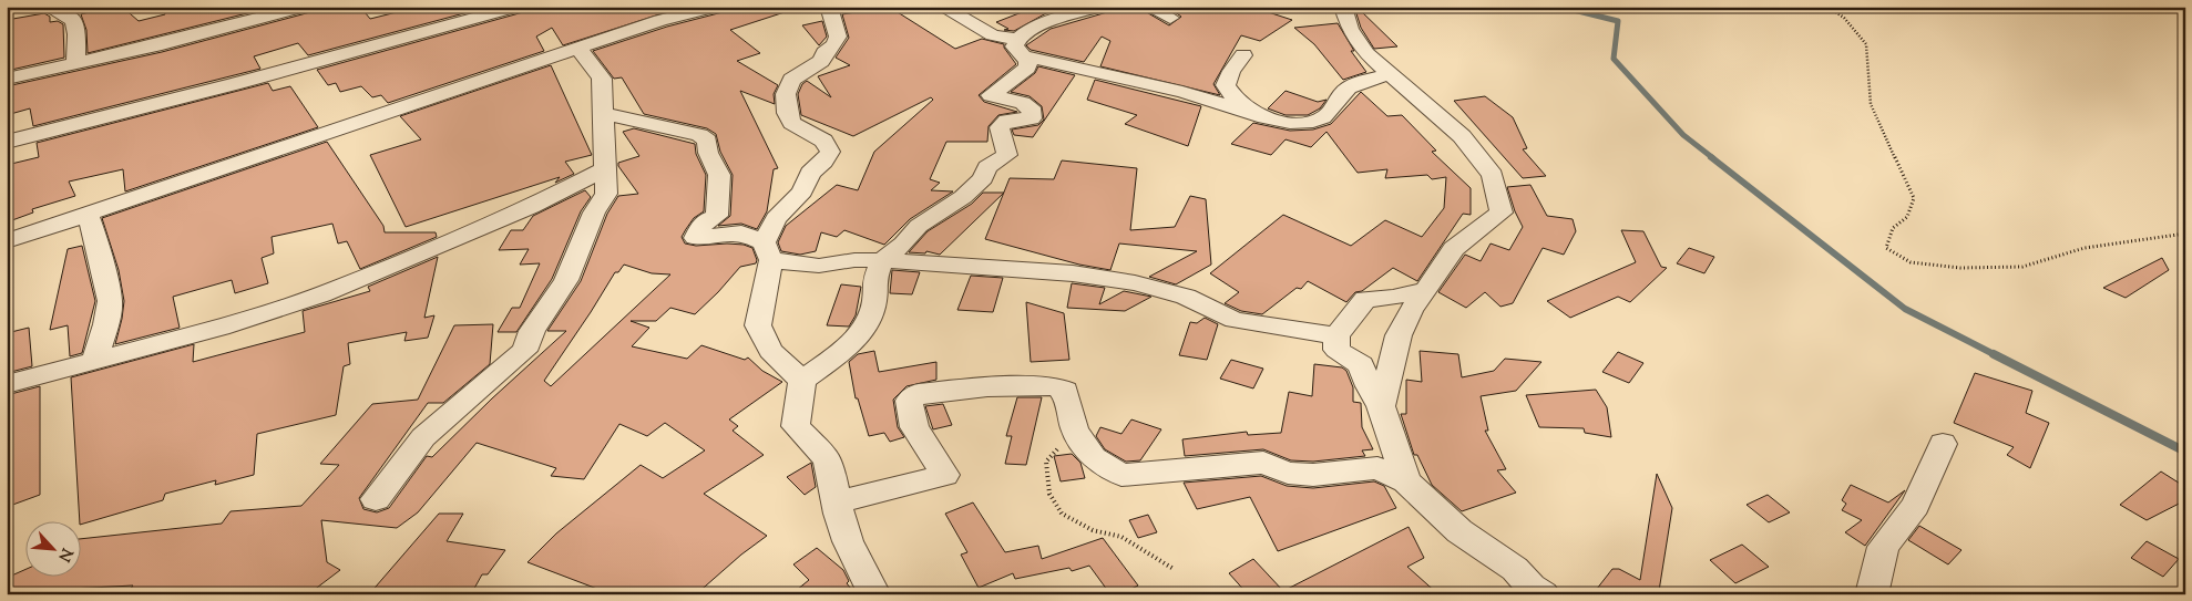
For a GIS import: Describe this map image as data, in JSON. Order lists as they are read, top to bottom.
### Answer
{
  "north": "bottom right"
}
